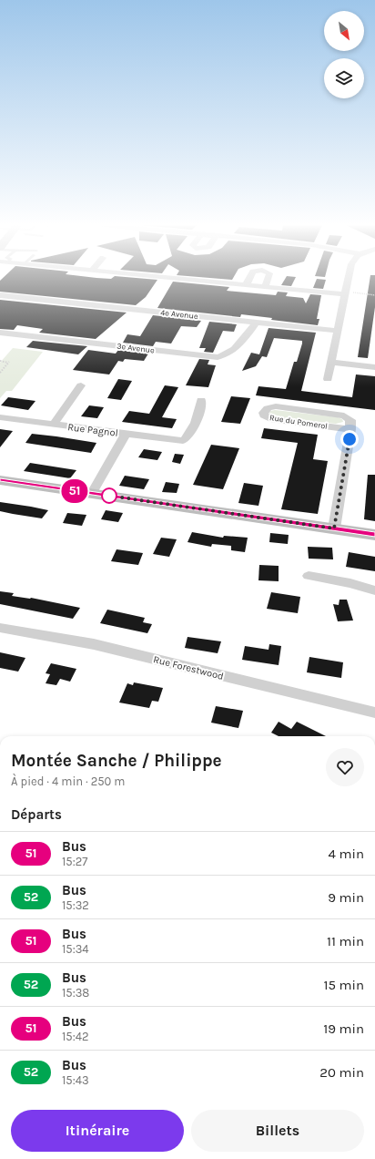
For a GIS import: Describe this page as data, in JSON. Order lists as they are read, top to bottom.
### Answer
{
  "streets": {
    "street": [
      "4e Avenue",
      "3e Avenue",
      "Rue du Pomerol",
      "Rue Pagnol",
      "Rue Forestwood"
    ]
  },
  "crossings": [
    ["4e Avenue", "3e Avenue"]
  ],
  "lines": ["bus line 51"],
  "north": "bottom right",
  "page": {
    "on_map": "51",
    "heading": [
      ["Montée Sanche / Philippe", "À pied · 4 min · 250 m"],
      "Départs"
    ],
    "list": [
      {
        "mark": "51",
        "name": "Bus",
        "note": "15:27",
        "value": "4 min"
      },
      {
        "mark": "52",
        "name": "Bus",
        "note": "15:32",
        "value": "9 min"
      },
      {
        "mark": "51",
        "name": "Bus",
        "note": "15:34",
        "value": "11 min"
      },
      {
        "mark": "52",
        "name": "Bus",
        "note": "15:38",
        "value": "15 min"
      },
      {
        "mark": "51",
        "name": "Bus",
        "note": "15:42",
        "value": "19 min"
      },
      {
        "mark": "52",
        "name": "Bus",
        "note": "15:43",
        "value": "20 min"
      }
    ],
    "buttons": ["Itinéraire", "Billets"]
  }
}
